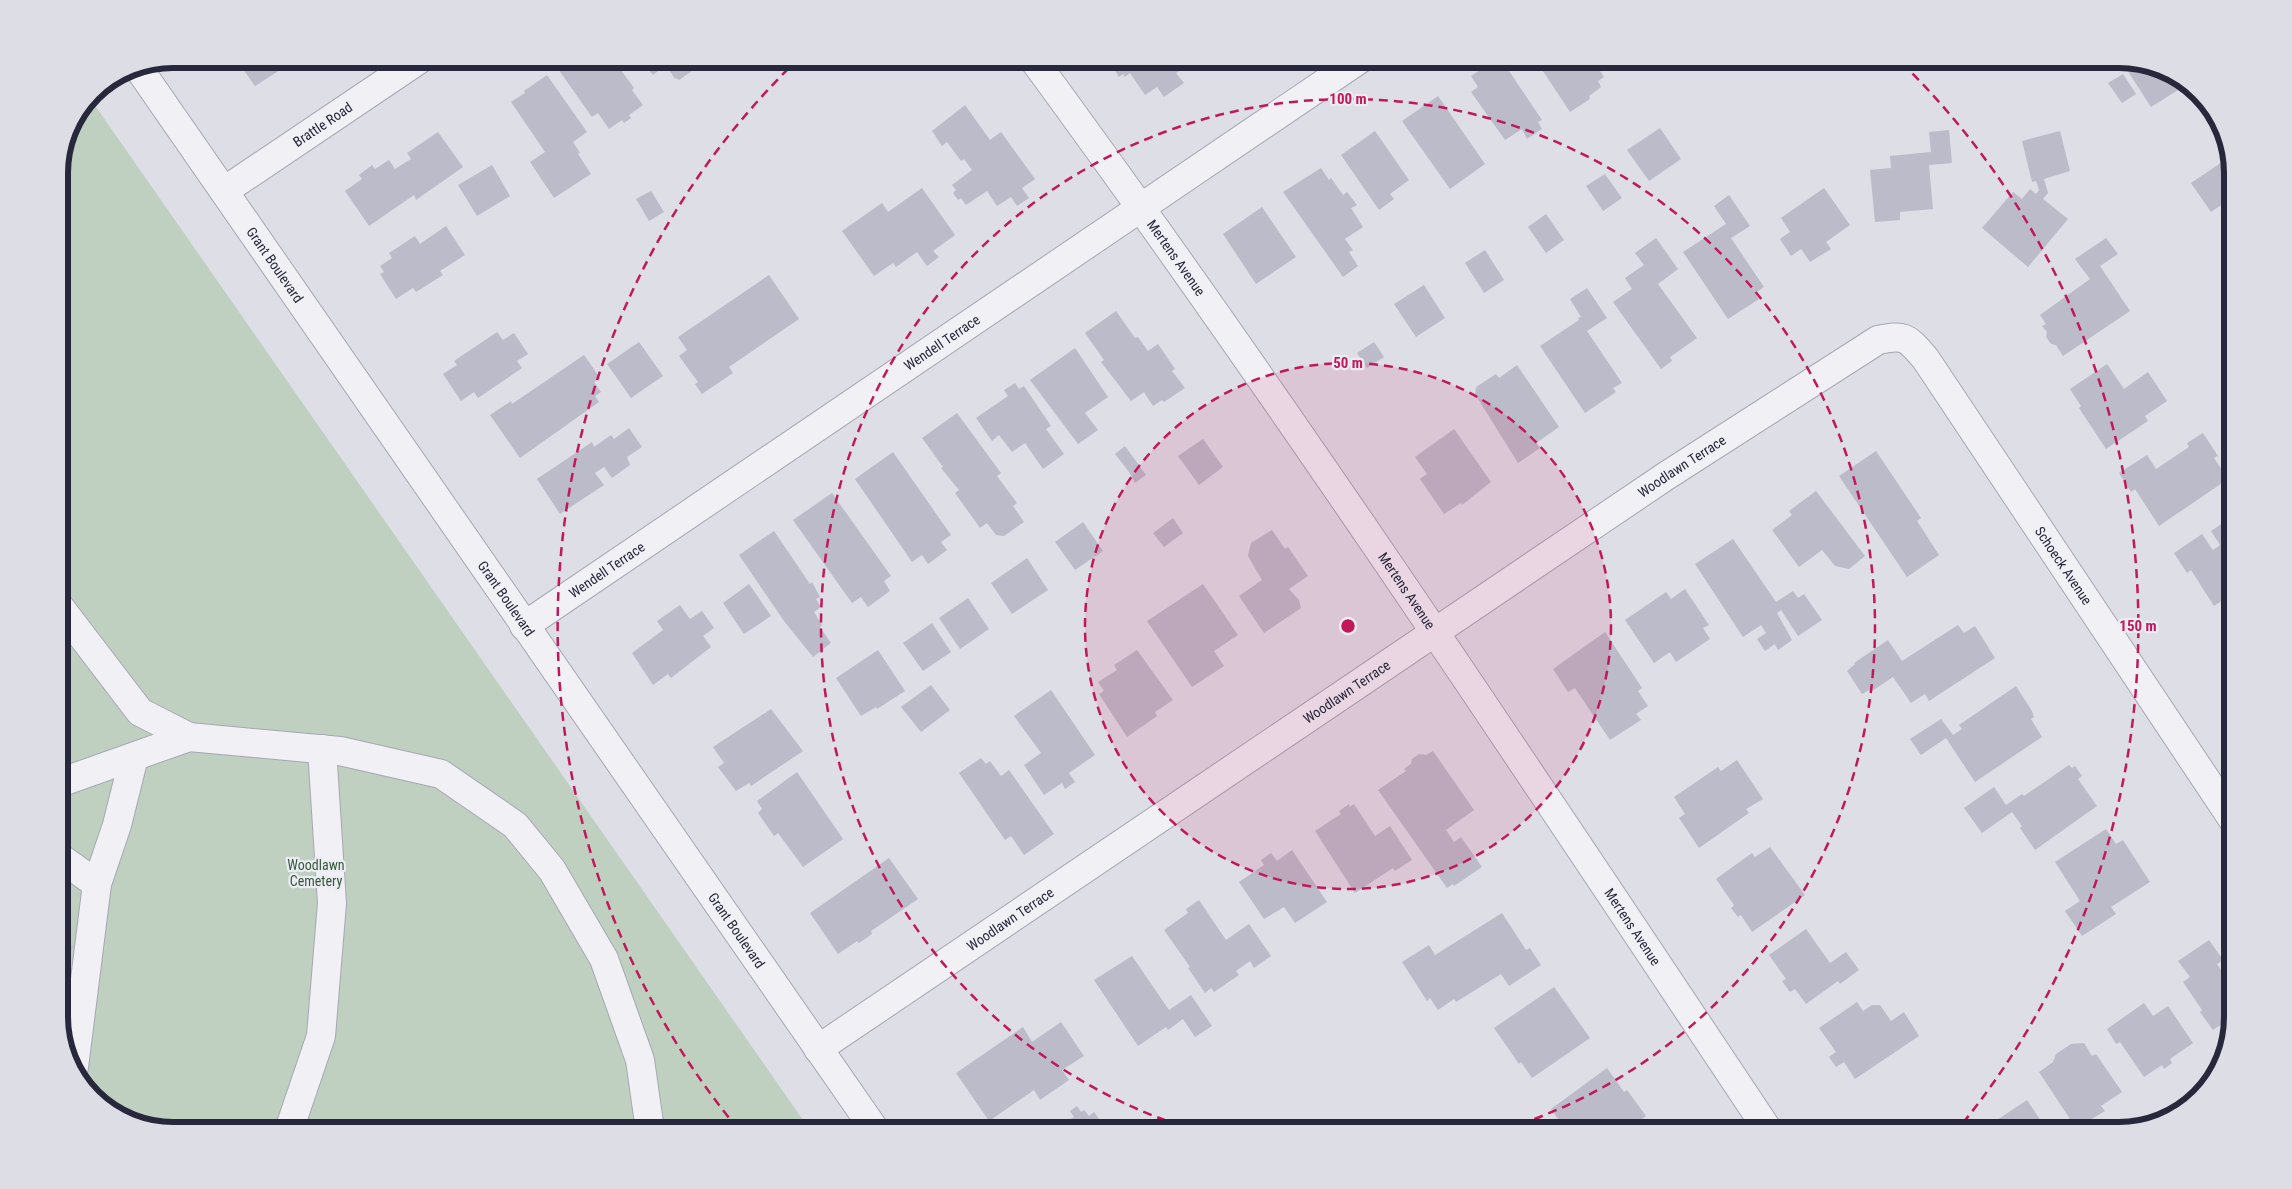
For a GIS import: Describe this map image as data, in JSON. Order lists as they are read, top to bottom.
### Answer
{
  "streets": {
    "street": [
      "Brattle Road",
      "Mertens Avenue",
      "Grant Boulevard",
      "Wendell Terrace",
      "Woodlawn Terrace",
      "Schoeck Avenue"
    ]
  },
  "crossings": [
    ["Brattle Road", "Grant Boulevard"],
    ["Mertens Avenue", "Wendell Terrace"],
    ["Mertens Avenue", "Woodlawn Terrace"],
    ["Grant Boulevard", "Wendell Terrace"],
    ["Grant Boulevard", "Woodlawn Terrace"],
    ["Woodlawn Terrace", "Schoeck Avenue"]
  ],
  "parks": ["Woodlawn Cemetery"],
  "rings": ["100 m", "50 m", "150 m"]
}
